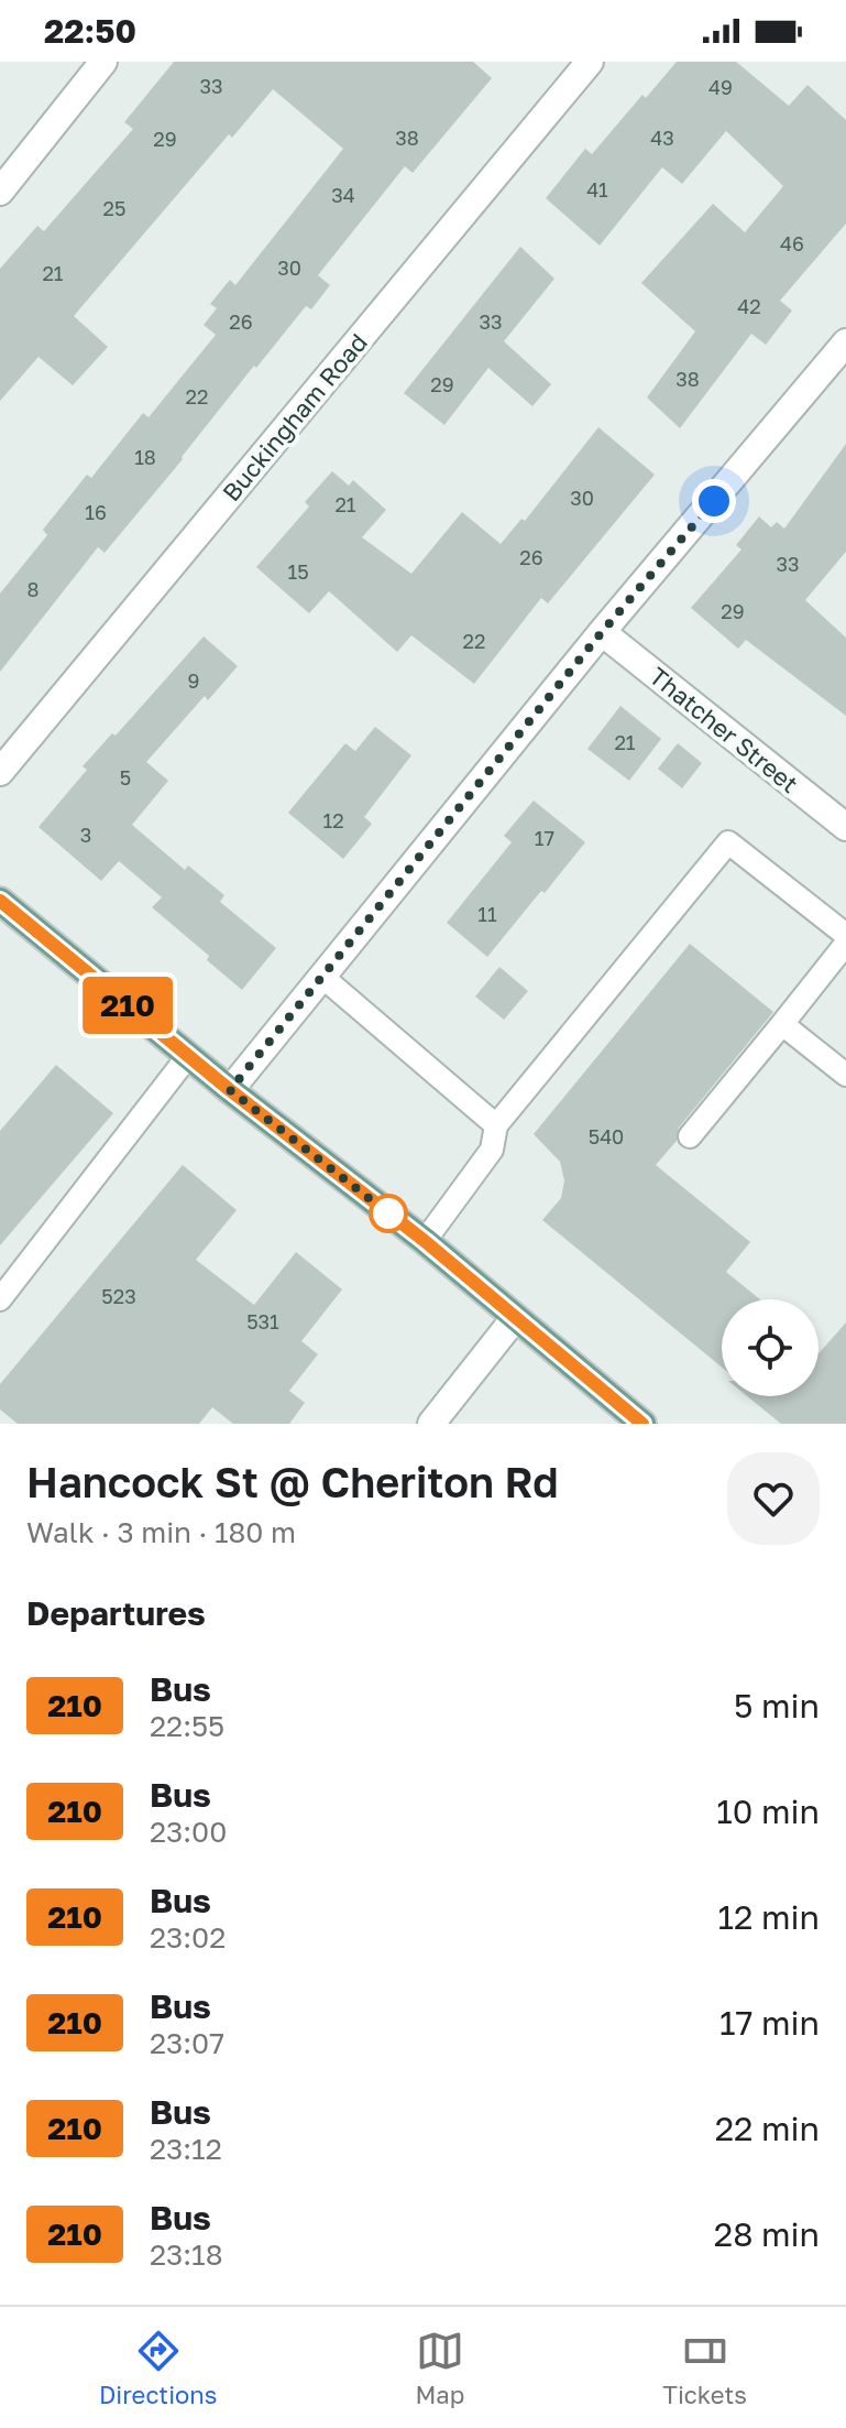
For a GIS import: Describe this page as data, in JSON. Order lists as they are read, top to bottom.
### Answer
{
  "streets": {
    "street": ["Buckingham Road", "Thatcher Street"]
  },
  "lines": ["bus line 210"],
  "house_numbers": [
    "33",
    "49",
    "38",
    "43",
    "29",
    "41",
    "34",
    "25",
    "46",
    "30",
    "21",
    "42",
    "26",
    "33",
    "38",
    "29",
    "22",
    "18",
    "30",
    "21",
    "16",
    "26",
    "33",
    "15",
    "8",
    "29",
    "22",
    "9",
    "21",
    "5",
    "12",
    "3",
    "17",
    "11",
    "540",
    "523",
    "531"
  ],
  "page": {
    "status": "22:50",
    "on_map": "210",
    "heading": [
      ["Hancock St @ Cheriton Rd", "Walk · 3 min · 180 m"],
      "Departures"
    ],
    "list": [
      {
        "mark": "210",
        "name": "Bus",
        "note": "22:55",
        "value": "5 min"
      },
      {
        "mark": "210",
        "name": "Bus",
        "note": "23:00",
        "value": "10 min"
      },
      {
        "mark": "210",
        "name": "Bus",
        "note": "23:02",
        "value": "12 min"
      },
      {
        "mark": "210",
        "name": "Bus",
        "note": "23:07",
        "value": "17 min"
      },
      {
        "mark": "210",
        "name": "Bus",
        "note": "23:12",
        "value": "22 min"
      },
      {
        "mark": "210",
        "name": "Bus",
        "note": "23:18",
        "value": "28 min"
      }
    ],
    "tabs": ["Directions", "Map", "Tickets"]
  }
}
